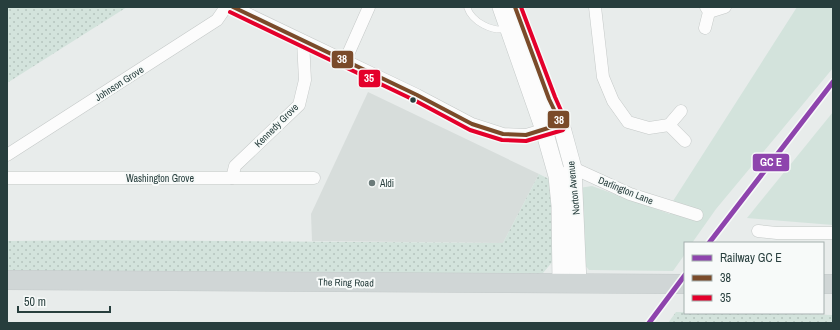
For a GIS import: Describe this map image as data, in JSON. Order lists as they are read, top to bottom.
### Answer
{
  "streets": {
    "main road": ["The Ring Road"],
    "street": [
      "Johnson Grove",
      "Kennedy Grove",
      "Washington Grove",
      "Norton Avenue",
      "Darlington Lane"
    ]
  },
  "crossings": [
    ["Kennedy Grove", "Washington Grove"],
    ["Norton Avenue", "Darlington Lane"],
    ["Norton Avenue", "The Ring Road"]
  ],
  "places": ["Aldi"],
  "lines": ["transit line 38", "transit line 35"],
  "legend": ["Railway GC E", "38", "35"],
  "scale_bar": "50 m"
}
